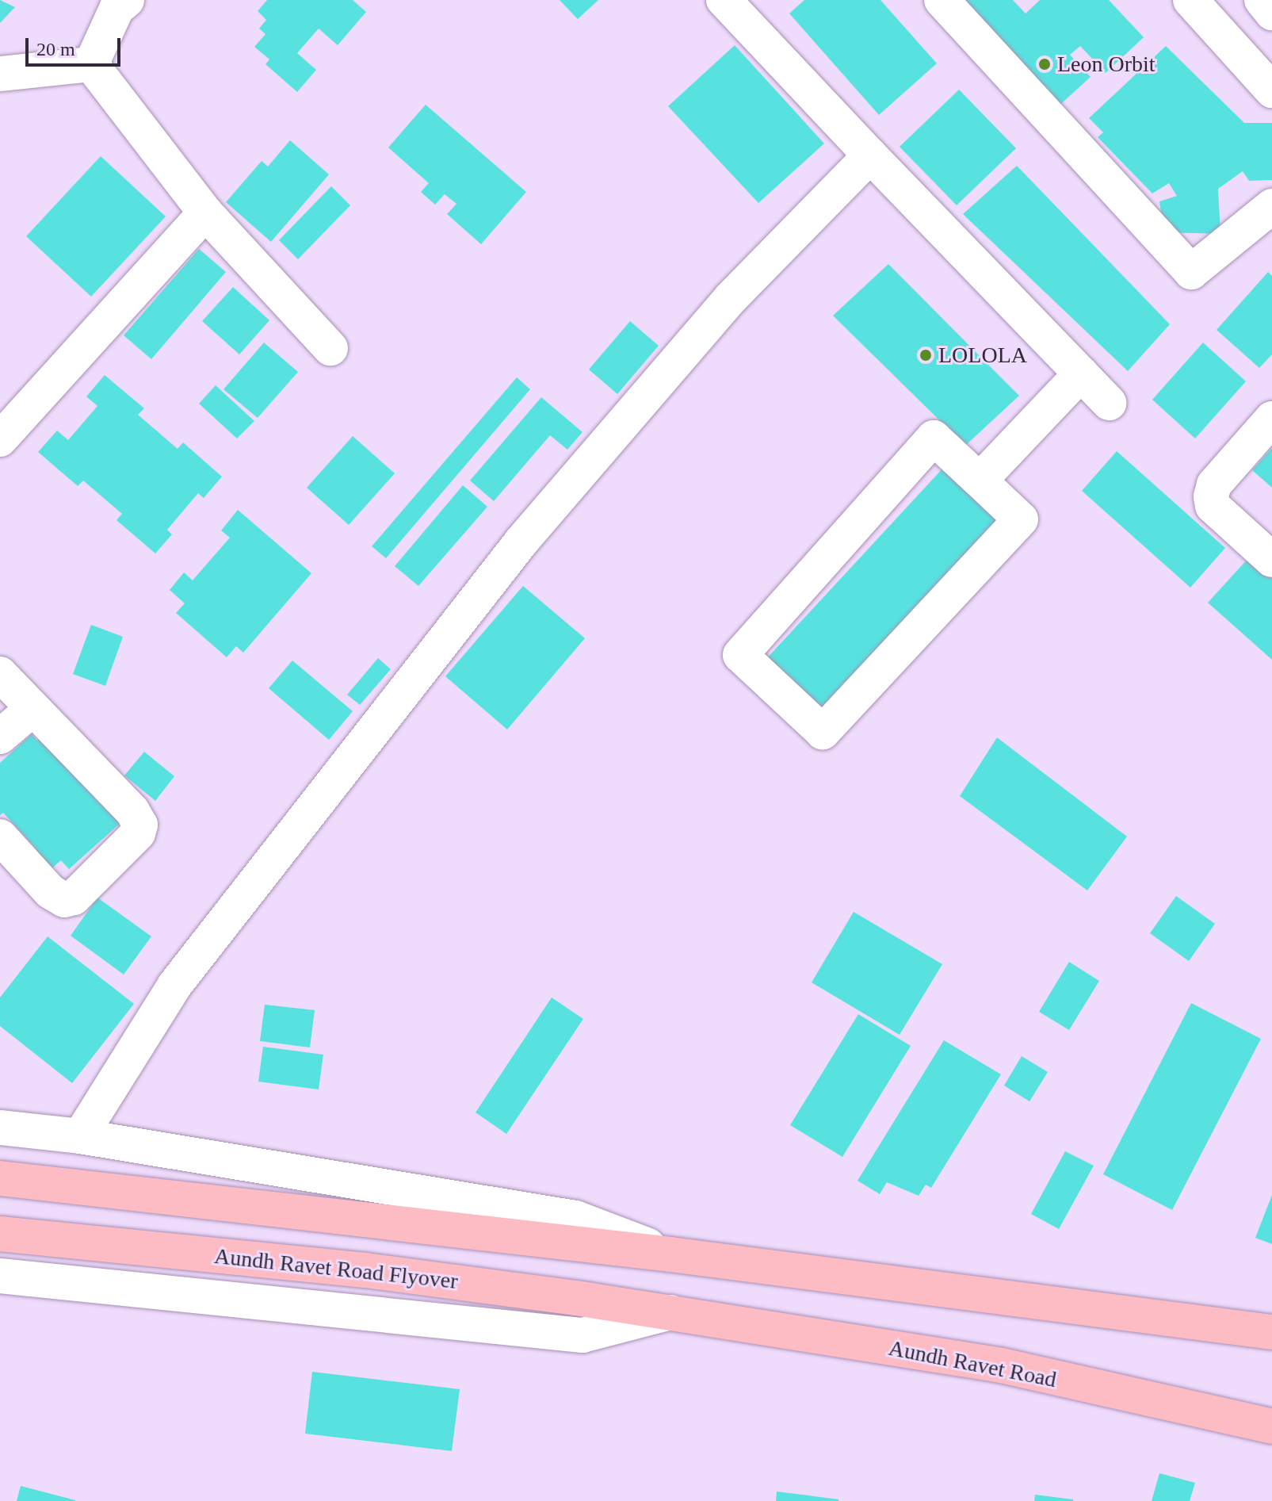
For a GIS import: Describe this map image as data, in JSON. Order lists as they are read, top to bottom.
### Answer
{
  "streets": {
    "main road": ["Aundh Ravet Road Flyover", "Aundh Ravet Road"]
  },
  "crossings": [
    ["Aundh Ravet Road Flyover", "Aundh Ravet Road"]
  ],
  "places": ["Leon Orbit", "LOLOLA"],
  "scale_bar": "20 m"
}
